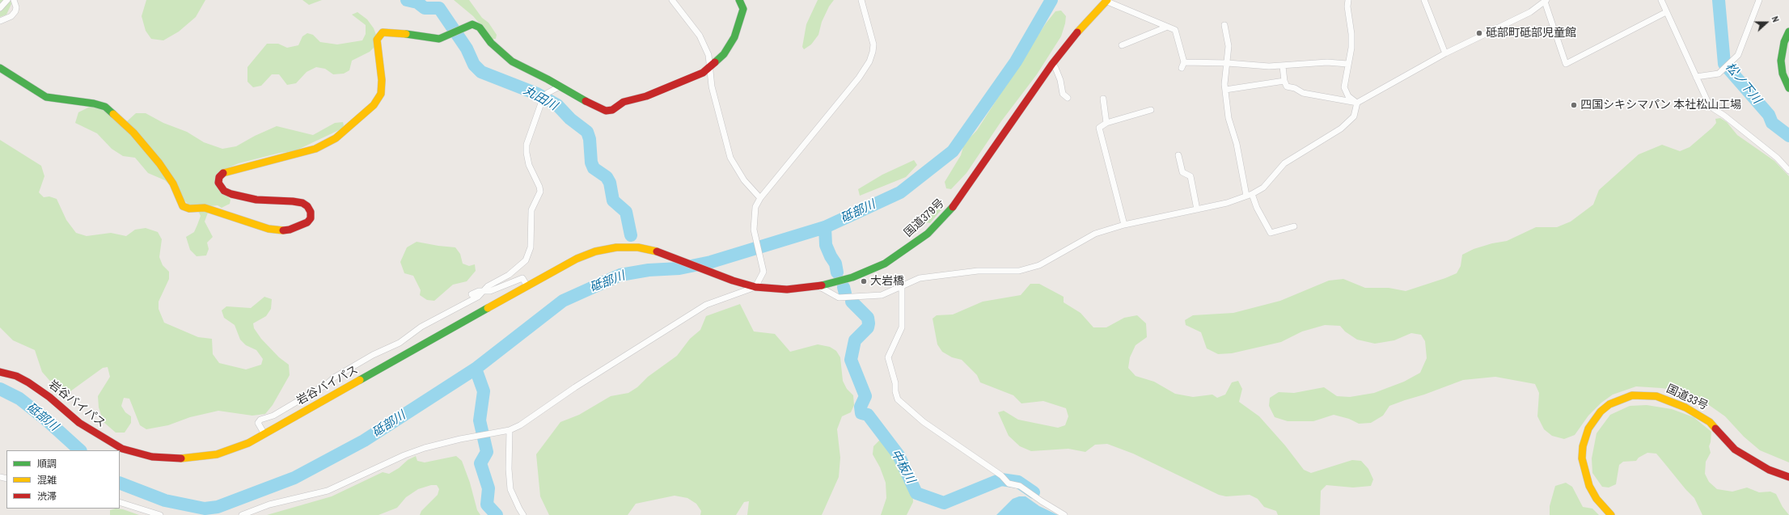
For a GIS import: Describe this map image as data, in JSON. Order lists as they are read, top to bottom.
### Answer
{
  "streets": {
    "main road": ["国道379号", "岩谷バイパス", "国道33号"]
  },
  "crossings": [
    ["国道379号", "岩谷バイパス"]
  ],
  "water": [
    "松ノ下川",
    "丸田川",
    "砥部川",
    "中板川"
  ],
  "places": ["砥部町砥部児童館", "四国シキシマパン 本社松山工場", "大岩橋"],
  "legend": ["順調", "混雑", "渋滞"],
  "north": "right"
}
